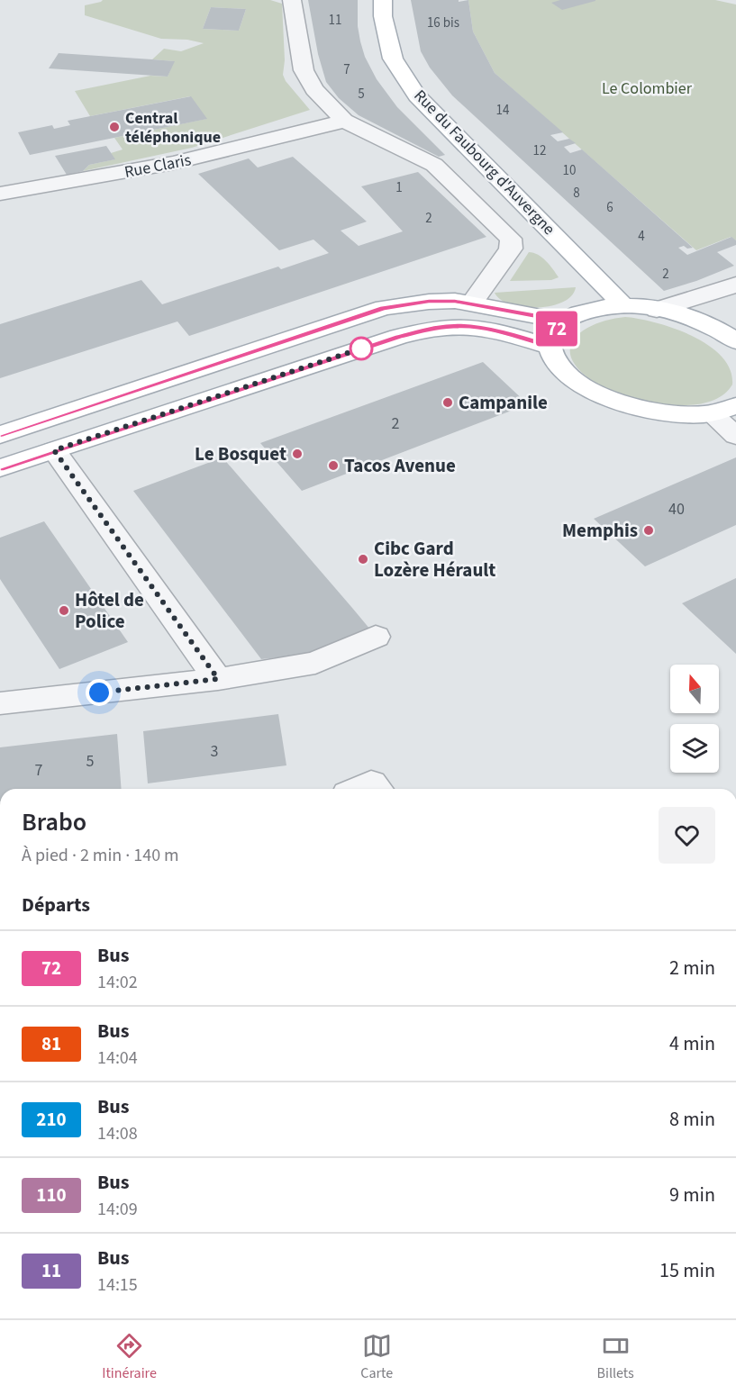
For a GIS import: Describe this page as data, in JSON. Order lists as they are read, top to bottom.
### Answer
{
  "streets": {
    "main road": ["Rue du Faubourg d'Auvergne"],
    "street": ["Rue Claris"]
  },
  "parks": ["Le Colombier"],
  "places": [
    "Central téléphonique",
    "Campanile",
    "Le Bosquet",
    "Tacos Avenue",
    "Memphis",
    "Cibc Gard Lozère Hérault",
    "Hôtel de Police"
  ],
  "lines": ["bus line 72"],
  "house_numbers": [
    "11",
    "16 bis",
    "7",
    "5",
    "14",
    "12",
    "10",
    "1",
    "8",
    "6",
    "2",
    "4",
    "2",
    "2",
    "40",
    "3",
    "5",
    "7"
  ],
  "north": "top",
  "page": {
    "on_map": "72",
    "heading": [
      ["Brabo", "À pied · 2 min · 140 m"],
      "Départs"
    ],
    "list": [
      {
        "mark": "72",
        "name": "Bus",
        "note": "14:02",
        "value": "2 min"
      },
      {
        "mark": "81",
        "name": "Bus",
        "note": "14:04",
        "value": "4 min"
      },
      {
        "mark": "210",
        "name": "Bus",
        "note": "14:08",
        "value": "8 min"
      },
      {
        "mark": "110",
        "name": "Bus",
        "note": "14:09",
        "value": "9 min"
      },
      {
        "mark": "11",
        "name": "Bus",
        "note": "14:15",
        "value": "15 min"
      }
    ],
    "tabs": ["Itinéraire", "Carte", "Billets"]
  }
}
